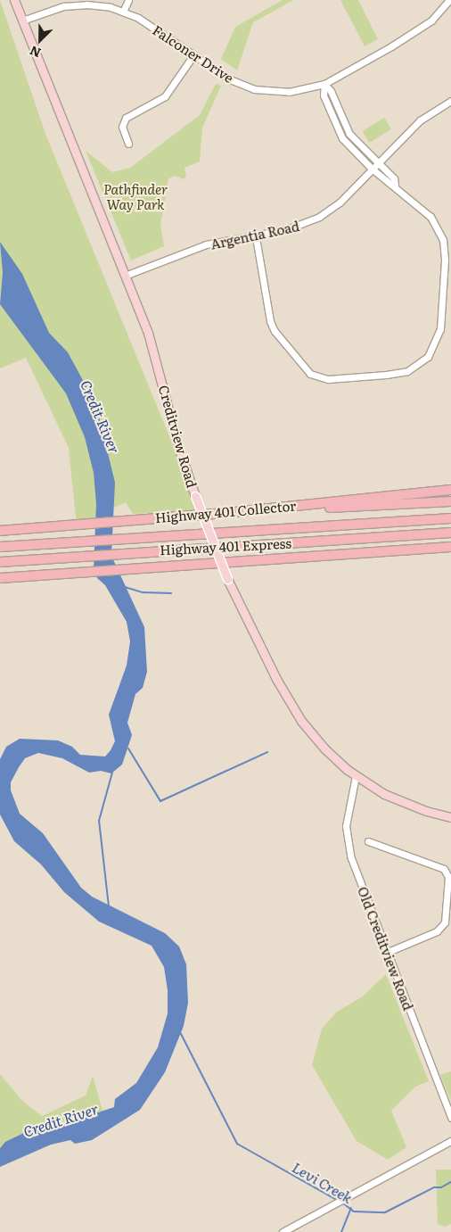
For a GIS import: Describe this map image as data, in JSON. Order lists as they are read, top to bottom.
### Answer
{
  "streets": {
    "highway": ["Highway 401 Collector", "Highway 401 Express"],
    "main road": ["Creditview Road"],
    "street": ["Falconer Drive", "Argentia Road", "Old Creditview Road"]
  },
  "crossings": [
    ["Falconer Drive", "Creditview Road"],
    ["Argentia Road", "Creditview Road"],
    ["Creditview Road", "Old Creditview Road"]
  ],
  "water": ["Credit River", "Levi Creek"],
  "parks": ["Pathfinder Way Park"],
  "north": "bottom left"
}
